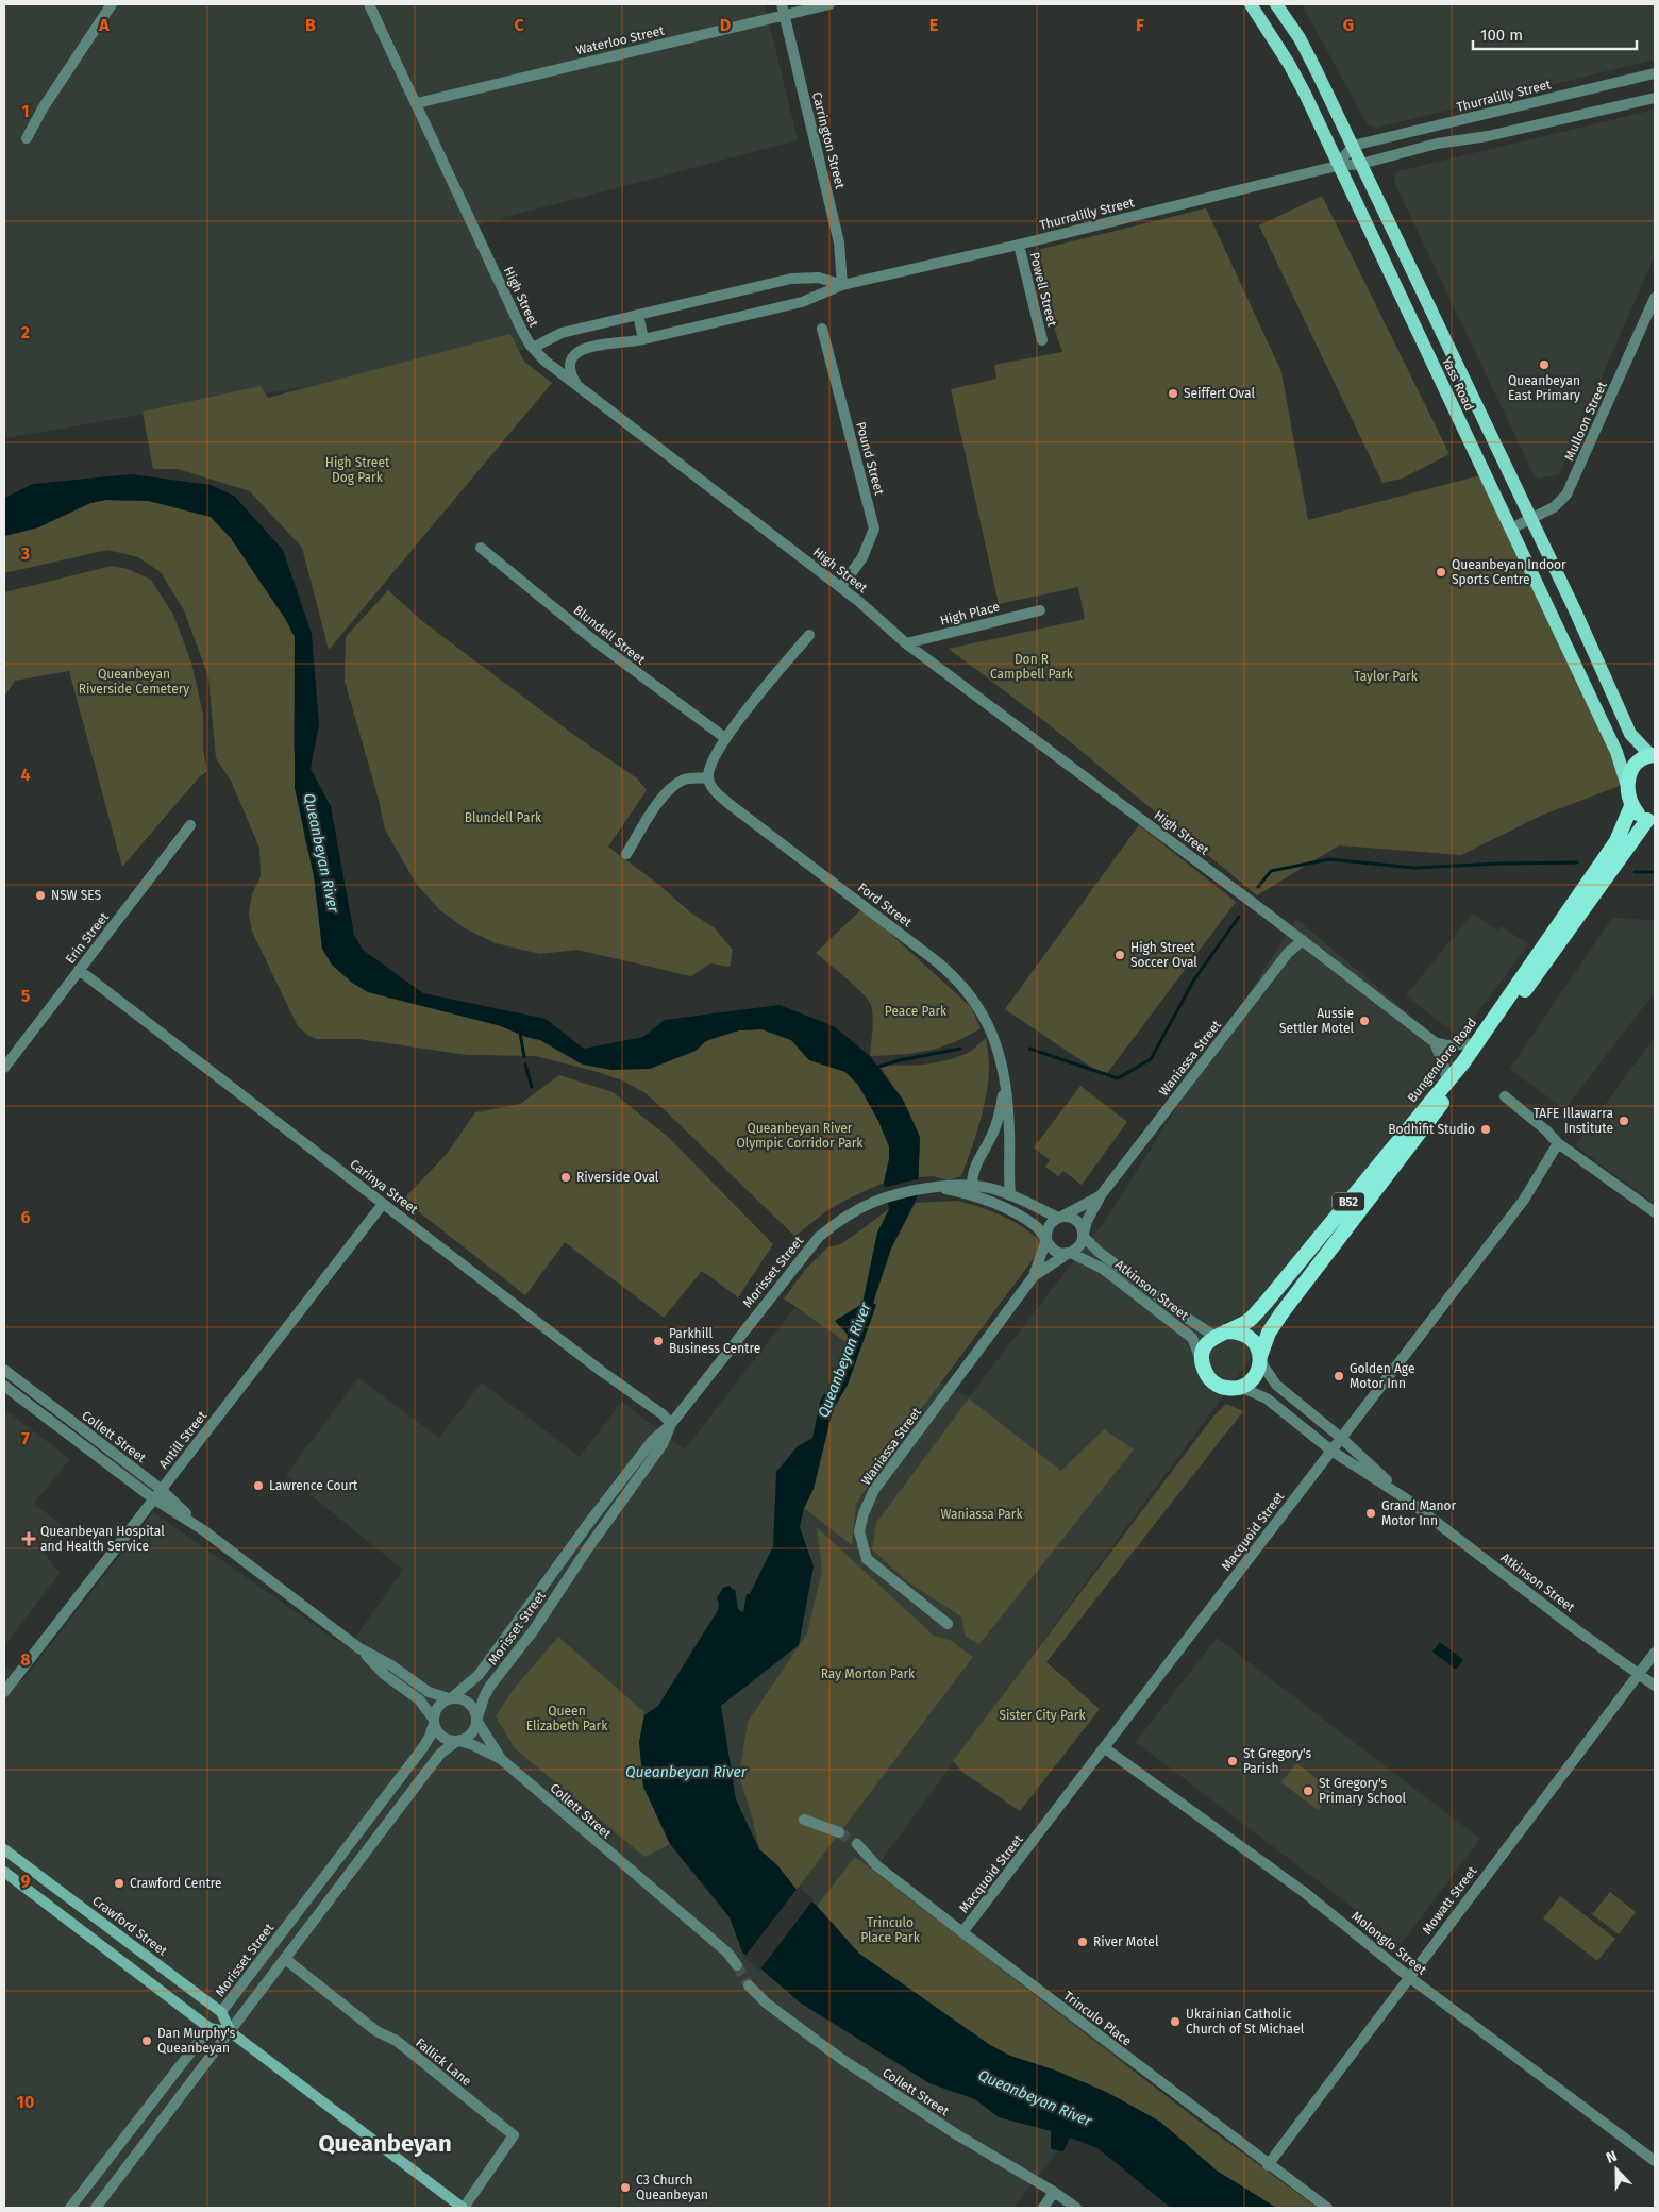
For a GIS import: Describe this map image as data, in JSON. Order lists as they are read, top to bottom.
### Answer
{
  "streets": {
    "highway": ["Bungendore Road", "B52"],
    "main road": ["Yass Road", "Morisset Street", "Crawford Street"],
    "street": [
      "Waterloo Street",
      "Thurralilly Street",
      "Carrington Street",
      "Powell Street",
      "High Street",
      "Mulloon Street",
      "Pound Street",
      "High Place",
      "Blundell Street",
      "Ford Street",
      "Erin Street",
      "Waniassa Street",
      "Carinya Street",
      "Atkinson Street",
      "Collett Street",
      "Antill Street",
      "Macquoid Street",
      "Mowatt Street",
      "Molonglo Street",
      "Trinculo Place",
      "Fallick Lane"
    ]
  },
  "crossings": [
    ["Waterloo Street", "Carrington Street"],
    ["Waterloo Street", "High Street"],
    ["Thurralilly Street", "Carrington Street"],
    ["Thurralilly Street", "Powell Street"],
    ["Thurralilly Street", "High Street"],
    ["Thurralilly Street", "Yass Road"],
    ["High Street", "Pound Street"],
    ["High Street", "High Place"],
    ["High Street", "Waniassa Street"],
    ["Yass Road", "Mulloon Street"],
    ["Ford Street", "Morisset Street"],
    ["Erin Street", "Carinya Street"],
    ["Waniassa Street", "Atkinson Street"],
    ["Bungendore Road", "B52"],
    ["Bungendore Road", "Atkinson Street"],
    ["Carinya Street", "Morisset Street"],
    ["Carinya Street", "Antill Street"],
    ["B52", "Atkinson Street"],
    ["Morisset Street", "Collett Street"],
    ["Morisset Street", "Crawford Street"],
    ["Atkinson Street", "Macquoid Street"],
    ["Atkinson Street", "Mowatt Street"],
    ["Collett Street", "Antill Street"],
    ["Macquoid Street", "Molonglo Street"],
    ["Macquoid Street", "Trinculo Place"],
    ["Mowatt Street", "Molonglo Street"],
    ["Mowatt Street", "Trinculo Place"],
    ["Crawford Street", "Fallick Lane"]
  ],
  "districts": ["Queanbeyan"],
  "water": ["Queanbeyan River"],
  "parks": [
    "High Street Dog Park",
    "Don R Campbell Park",
    "Queanbeyan Riverside Cemetery",
    "Taylor Park",
    "Blundell Park",
    "Peace Park",
    "Queanbeyan River Olympic Corridor Park",
    "Waniassa Park",
    "Ray Morton Park",
    "Queen Elizabeth Park",
    "Sister City Park",
    "Trinculo Place Park"
  ],
  "places": {
    "other": [
      "Queanbeyan East Primary",
      "Seiffert Oval",
      "Queanbeyan Indoor Sports Centre",
      "NSW SES",
      "High Street Soccer Oval",
      "Aussie Settler Motel",
      "TAFE Illawarra Institute",
      "Bodhifit Studio",
      "Riverside Oval",
      "Parkhill Business Centre",
      "Golden Age Motor Inn",
      "Lawrence Court",
      "Grand Manor Motor Inn",
      "St Gregory's Parish",
      "St Gregory's Primary School",
      "Crawford Centre",
      "River Motel",
      "Ukrainian Catholic Church of St Michael",
      "Dan Murphy's Queanbeyan",
      "C3 Church Queanbeyan"
    ],
    "health": ["Queanbeyan Hospital and Health Service"]
  },
  "scale_bar": "100 m",
  "north": "top",
  "grid": {
    "columns": [
      "A",
      "B",
      "C",
      "D",
      "E",
      "F",
      "G"
    ],
    "rows": [
      "1",
      "2",
      "3",
      "4",
      "5",
      "6",
      "7",
      "8",
      "9",
      "10"
    ]
  }
}
